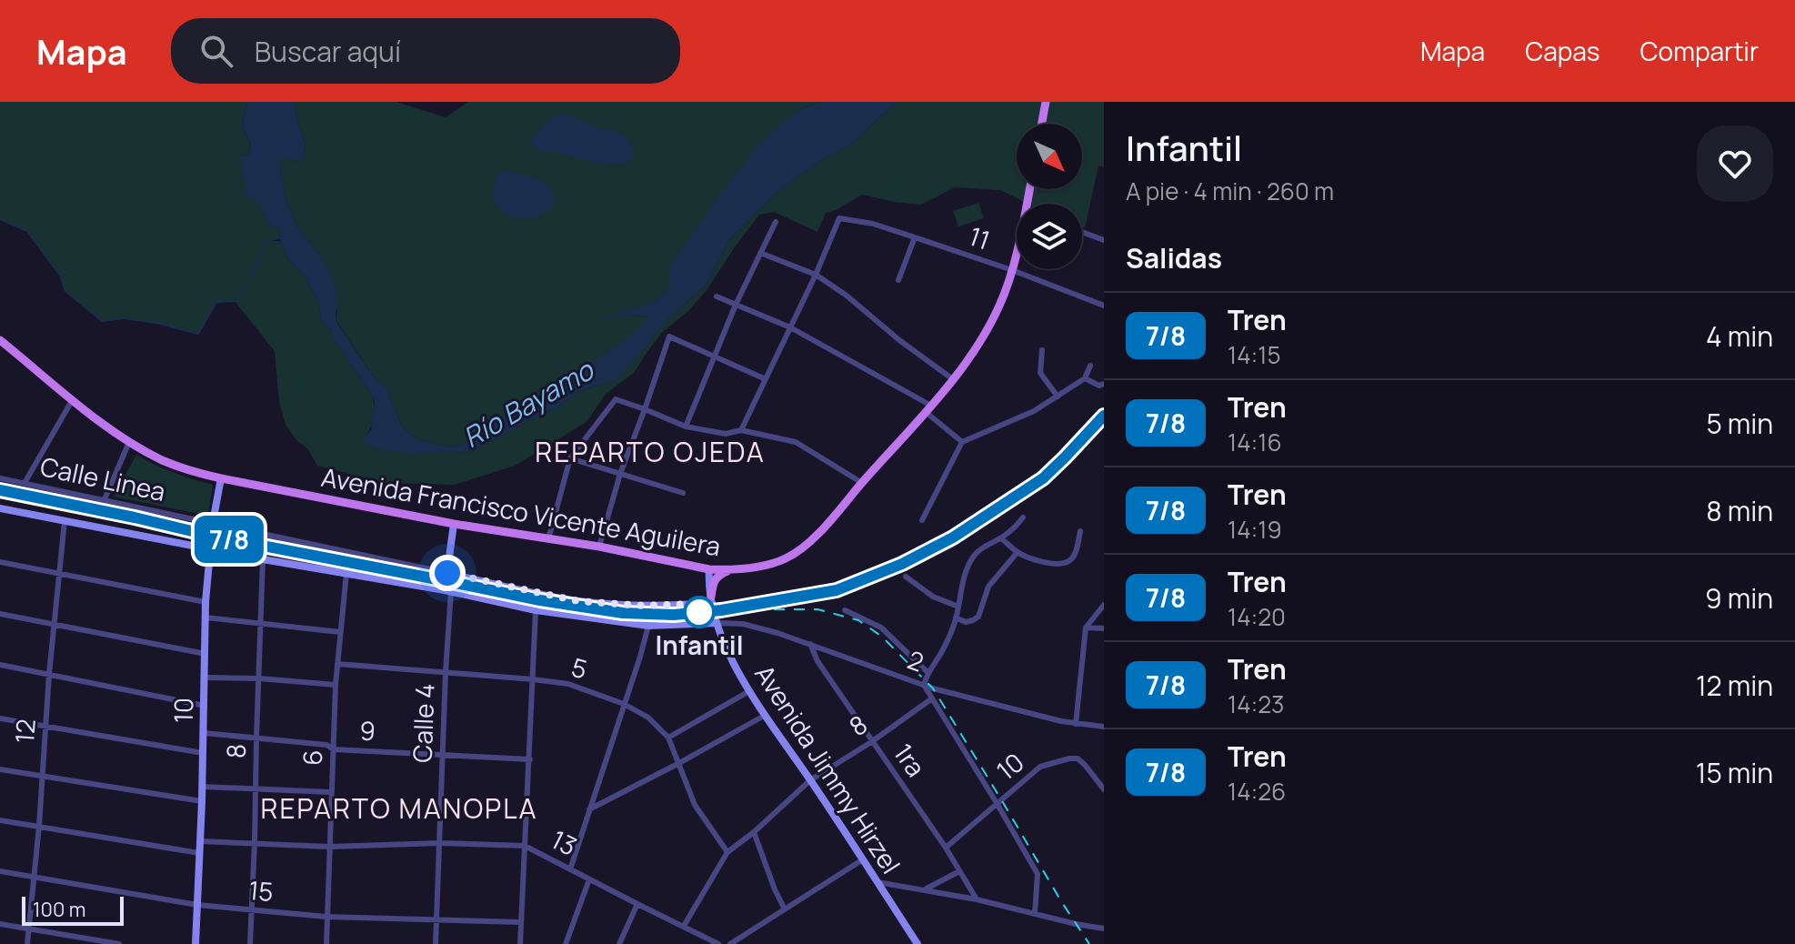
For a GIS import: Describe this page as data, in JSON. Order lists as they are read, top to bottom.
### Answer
{
  "streets": {
    "main road": [
      "Calle Linea",
      "Avenida Francisco Vicente Aguilera",
      "10",
      "Calle 4",
      "Avenida Jimmy Hirzel"
    ],
    "street": [
      "11",
      "2",
      "5",
      "8",
      "12",
      "9",
      "6",
      "1ra",
      "13",
      "15"
    ]
  },
  "crossings": [
    ["11", "Avenida Francisco Vicente Aguilera"],
    ["Calle Linea", "10"],
    ["Calle Linea", "Calle 4"],
    ["Calle Linea", "Avenida Jimmy Hirzel"],
    ["Avenida Francisco Vicente Aguilera", "10"],
    ["Avenida Francisco Vicente Aguilera", "Calle 4"],
    ["Avenida Francisco Vicente Aguilera", "Avenida Jimmy Hirzel"],
    ["2", "1ra"],
    ["2", "Avenida Jimmy Hirzel"],
    ["5", "Calle 4"],
    ["5", "8"],
    ["5", "6"],
    ["10", "9"],
    ["10", "1ra"],
    ["10", "13"],
    ["10", "15"],
    ["Calle 4", "9"],
    ["Calle 4", "13"],
    ["Calle 4", "15"],
    ["8", "9"],
    ["8", "1ra"],
    ["8", "Avenida Jimmy Hirzel"],
    ["8", "13"],
    ["8", "15"],
    ["12", "15"],
    ["9", "6"],
    ["6", "13"],
    ["6", "15"]
  ],
  "districts": ["REPARTO OJEDA", "REPARTO MANOPLA"],
  "water": ["Río Bayamo"],
  "places": ["Infantil"],
  "scale_bar": "100 m",
  "north": "bottom right",
  "page": {
    "header": "Mapa",
    "search": "Buscar aquí",
    "nav": ["Mapa", "Capas", "Compartir"],
    "on_map": "7/8",
    "heading": [
      ["Infantil", "A pie · 4 min · 260 m"],
      "Salidas"
    ],
    "list": [
      {
        "mark": "7/8",
        "name": "Tren",
        "note": "14:15",
        "value": "4 min"
      },
      {
        "mark": "7/8",
        "name": "Tren",
        "note": "14:16",
        "value": "5 min"
      },
      {
        "mark": "7/8",
        "name": "Tren",
        "note": "14:19",
        "value": "8 min"
      },
      {
        "mark": "7/8",
        "name": "Tren",
        "note": "14:20",
        "value": "9 min"
      },
      {
        "mark": "7/8",
        "name": "Tren",
        "note": "14:23",
        "value": "12 min"
      },
      {
        "mark": "7/8",
        "name": "Tren",
        "note": "14:26",
        "value": "15 min"
      }
    ],
    "scale": "100 m"
  }
}
